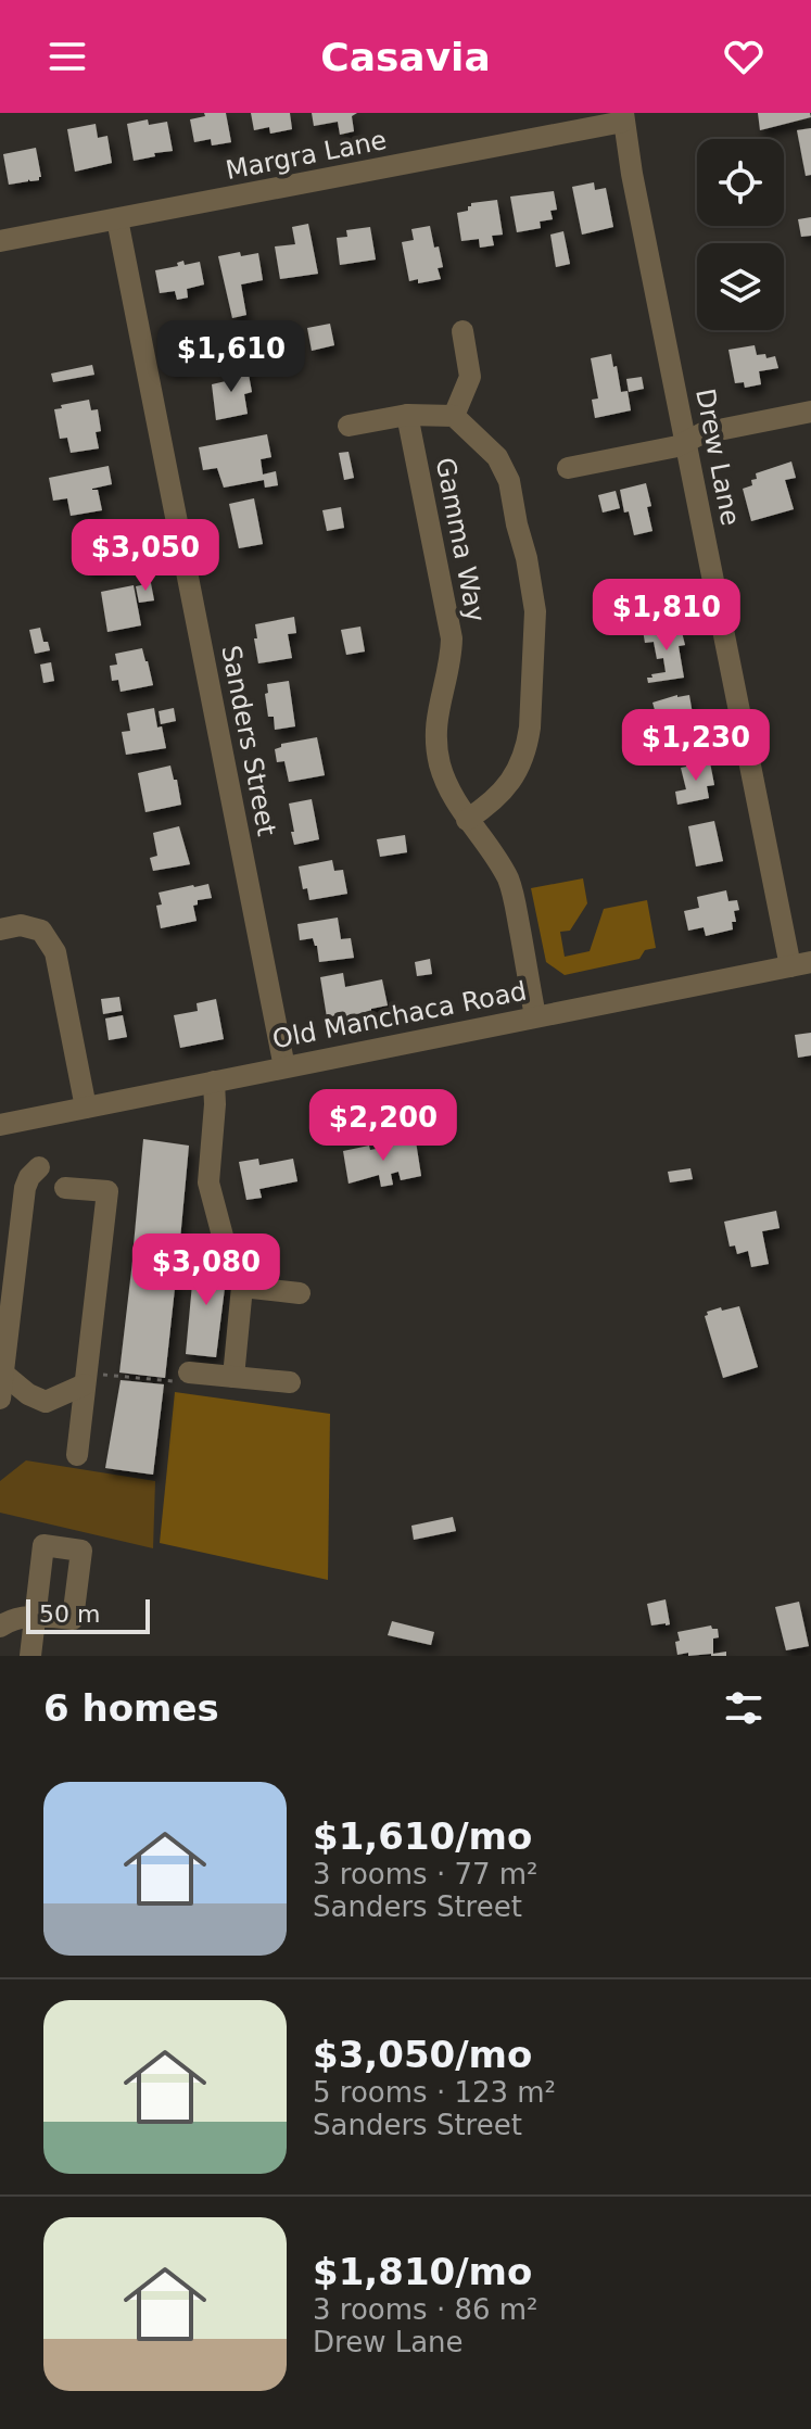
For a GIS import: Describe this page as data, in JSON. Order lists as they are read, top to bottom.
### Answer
{
  "streets": {
    "street": [
      "Margra Lane",
      "Drew Lane",
      "Gamma Way",
      "Sanders Street",
      "Old Manchaca Road"
    ]
  },
  "crossings": [
    ["Margra Lane", "Drew Lane"],
    ["Margra Lane", "Sanders Street"],
    ["Drew Lane", "Old Manchaca Road"],
    ["Gamma Way", "Old Manchaca Road"],
    ["Sanders Street", "Old Manchaca Road"]
  ],
  "scale_bar": "50 m",
  "page": {
    "header": "Casavia",
    "price": [
      "$1,610",
      "$3,050",
      "$1,810",
      "$1,230",
      "$2,200",
      "$3,080"
    ],
    "scale": "50 m",
    "heading": "6 homes",
    "list": [
      {
        "name": "$1,610/mo",
        "note": "3 rooms · 77 m² · Sanders Street"
      },
      {
        "name": "$3,050/mo",
        "note": "5 rooms · 123 m² · Sanders Street"
      },
      {
        "name": "$1,810/mo",
        "note": "3 rooms · 86 m² · Drew Lane"
      }
    ]
  }
}
